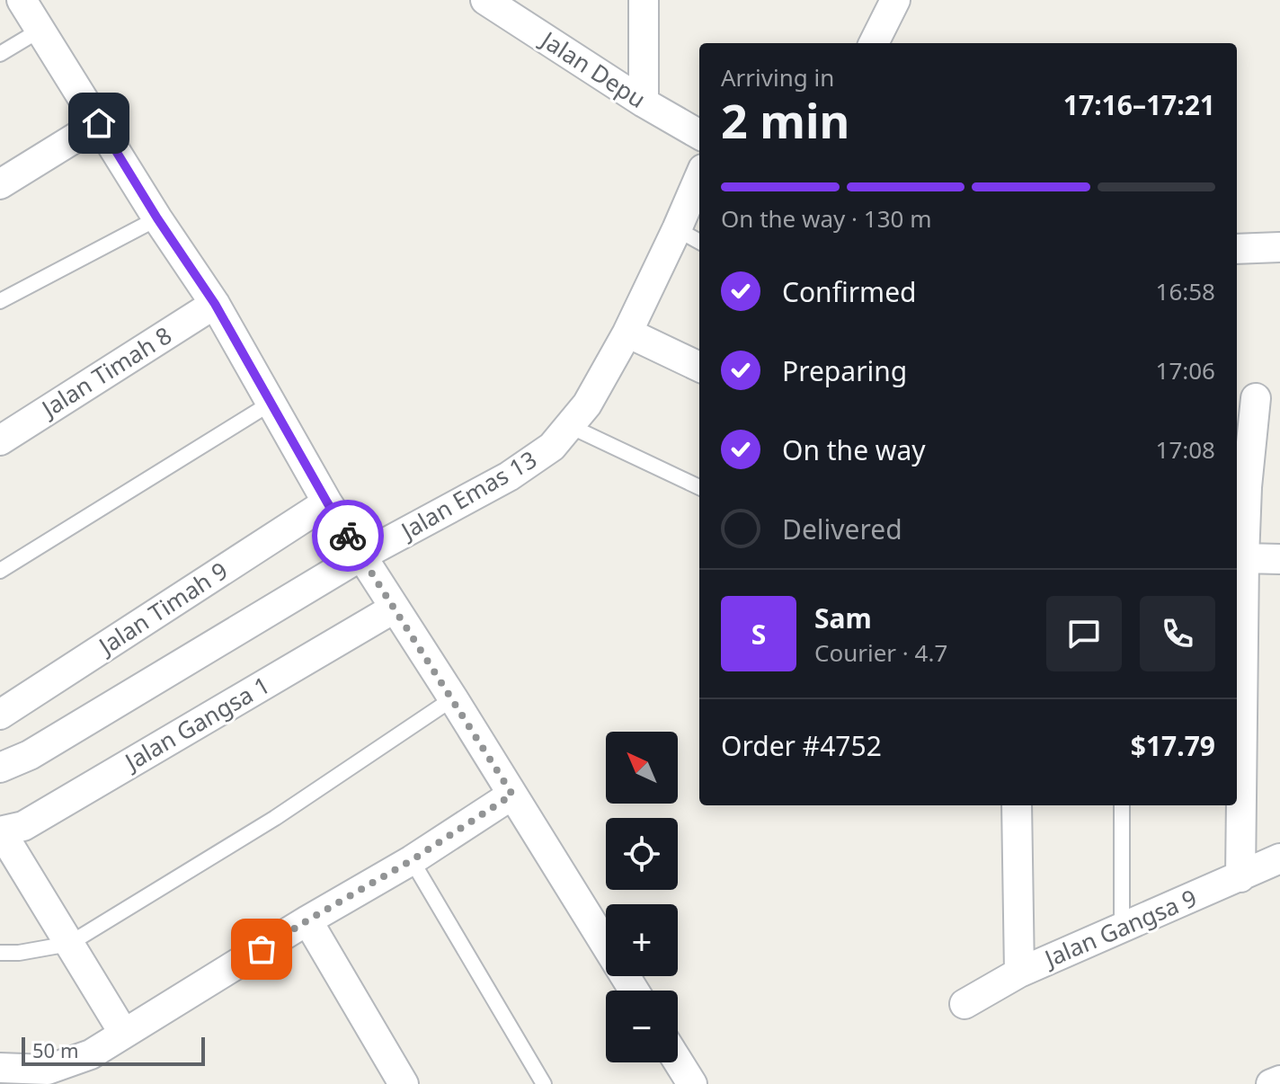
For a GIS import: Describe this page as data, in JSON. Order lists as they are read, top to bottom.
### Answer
{
  "streets": {
    "street": [
      "Jalan Depu",
      "Jalan Timah 8",
      "Jalan Emas 13",
      "Jalan Timah 9",
      "Jalan Gangsa 1",
      "Jalan Gangsa 9"
    ]
  },
  "scale_bar": "50 m",
  "north": "top left",
  "page": {
    "heading": ["2 min", "Arriving in", "17:16–17:21"],
    "panel": [
      "Sam",
      "Courier · 4.7",
      "Order #4752",
      "$17.79"
    ],
    "bar": "On the way · 130 m",
    "list": [
      ["Confirmed", "16:58"],
      ["Preparing", "17:06"],
      ["On the way", "17:08"],
      "Delivered"
    ],
    "round": "S",
    "map_buttons": ["+", "−"],
    "scale": "50 m"
  }
}
